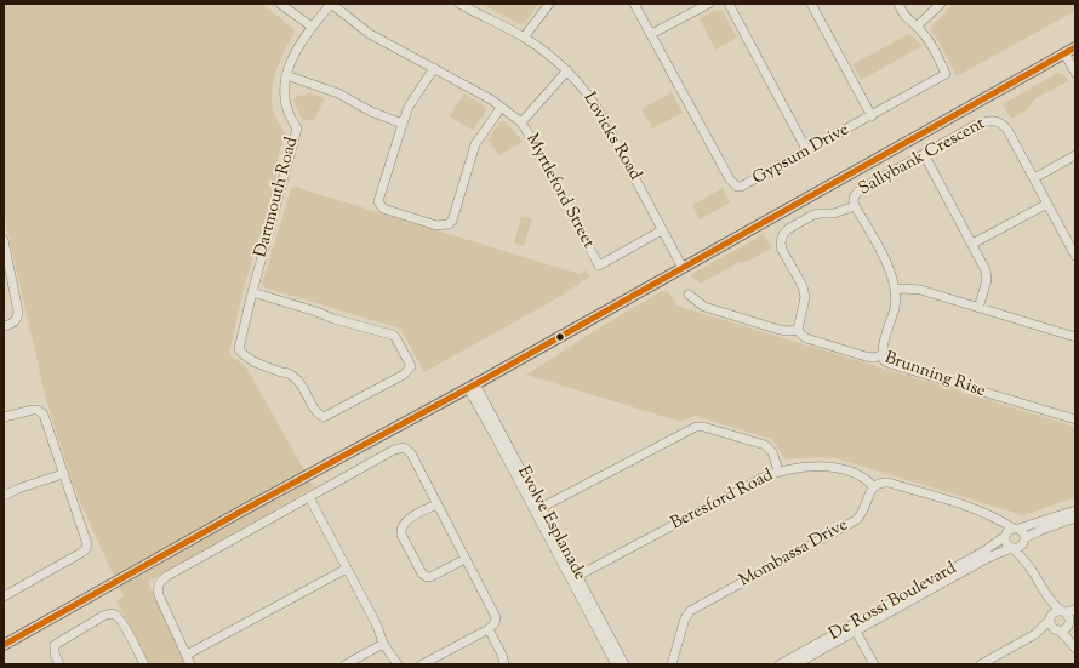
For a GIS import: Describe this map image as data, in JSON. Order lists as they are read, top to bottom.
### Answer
{
  "streets": {
    "street": [
      "Lovicks Road",
      "Gypsum Drive",
      "Sallybank Crescent",
      "Myrtleford Street",
      "Dartmouth Road",
      "Brunning Rise",
      "Beresford Road",
      "Evolve Esplanade",
      "Mombassa Drive",
      "De Rossi Boulevard"
    ]
  },
  "crossings": [
    ["Lovicks Road", "Myrtleford Street"],
    ["Sallybank Crescent", "Brunning Rise"],
    ["Myrtleford Street", "Dartmouth Road"],
    ["Beresford Road", "Evolve Esplanade"],
    ["Beresford Road", "Mombassa Drive"]
  ]
}
